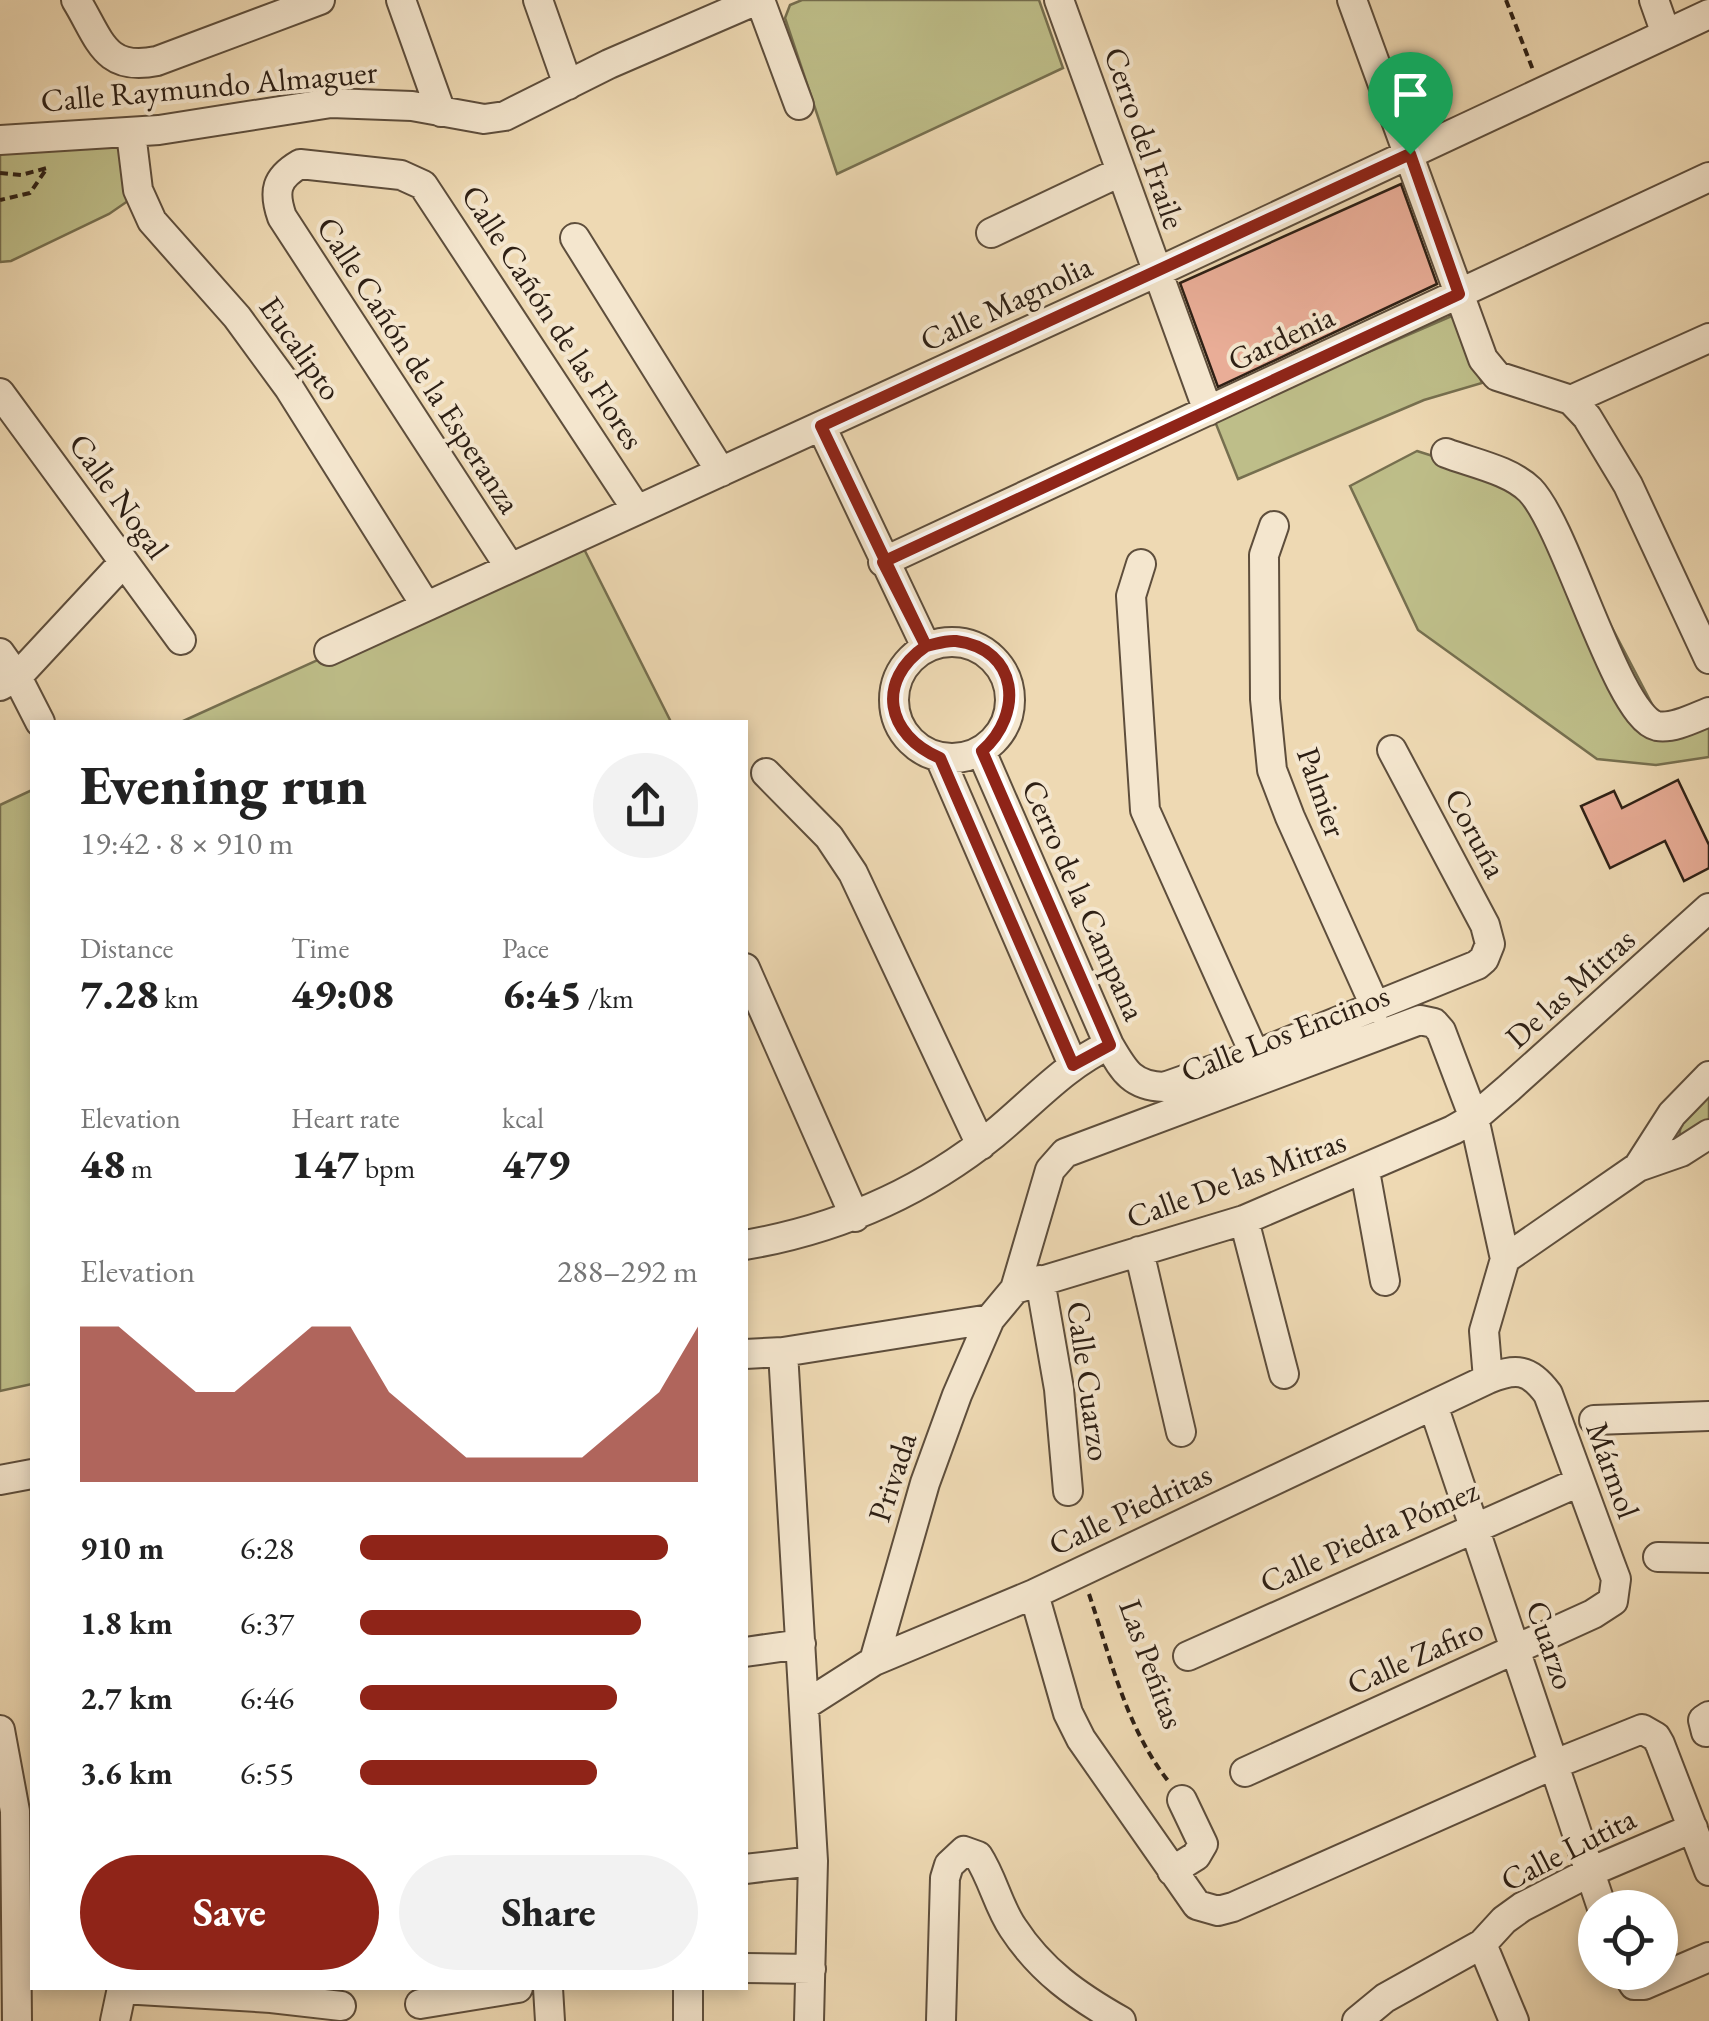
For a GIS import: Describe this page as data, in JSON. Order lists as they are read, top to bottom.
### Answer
{
  "streets": {
    "street": [
      "Calle Raymundo Almaguer",
      "Cerro del Fraile",
      "Calle Magnolia",
      "Calle Cañón de las Flores",
      "Gardenia",
      "Eucalipto",
      "Calle Cañón de la Esperanza",
      "Calle Nogal",
      "Palmier",
      "Coruña",
      "Cerro de la Campana",
      "De las Mitras",
      "Calle Los Encinos",
      "Calle De las Mitras",
      "Calle Cuarzo",
      "Mármol",
      "Privada",
      "Calle Piedritas",
      "Calle Piedra Pómez",
      "Cuarzo",
      "Calle Zafiro",
      "Calle Lutita"
    ],
    "path": ["Las Peñitas"]
  },
  "crossings": [
    ["Calle Raymundo Almaguer", "Eucalipto"],
    ["Cerro del Fraile", "Calle Magnolia"],
    ["Cerro del Fraile", "Gardenia"],
    ["Calle Magnolia", "Calle Cañón de las Flores"],
    ["Calle Magnolia", "Eucalipto"],
    ["Calle Magnolia", "Calle Cañón de la Esperanza"],
    ["Calle Cañón de las Flores", "Calle Cañón de la Esperanza"],
    ["Palmier", "Coruña"],
    ["De las Mitras", "Calle Los Encinos"],
    ["De las Mitras", "Calle De las Mitras"],
    ["Calle Los Encinos", "Calle De las Mitras"],
    ["Calle Los Encinos", "Calle Cuarzo"],
    ["Calle Los Encinos", "Privada"],
    ["Calle De las Mitras", "Calle Cuarzo"],
    ["Calle De las Mitras", "Privada"],
    ["Calle Cuarzo", "Privada"],
    ["Mármol", "Calle Piedritas"],
    ["Mármol", "Calle Piedra Pómez"],
    ["Mármol", "Calle Zafiro"],
    ["Privada", "Calle Piedritas"],
    ["Calle Piedritas", "Cuarzo"],
    ["Calle Piedritas", "Las Peñitas"],
    ["Calle Piedra Pómez", "Cuarzo"],
    ["Cuarzo", "Calle Zafiro"],
    ["Cuarzo", "Calle Lutita"]
  ],
  "page": {
    "heading": ["Evening run", "19:42 · 8 × 910 m"],
    "stats": [
      ["Distance", "7.28 km"],
      ["Time", "49:08"],
      ["Pace", "6:45 /km"],
      ["Elevation", "48 m"],
      ["Heart rate", "147 bpm"],
      ["kcal", "479"]
    ],
    "chart": ["Elevation", "288–292 m"],
    "list": [
      {
        "name": "910 m",
        "note": "6:28"
      },
      {
        "name": "1.8 km",
        "note": "6:37"
      },
      {
        "name": "2.7 km",
        "note": "6:46"
      },
      {
        "name": "3.6 km",
        "note": "6:55"
      }
    ],
    "buttons": ["Save", "Share"]
  }
}
